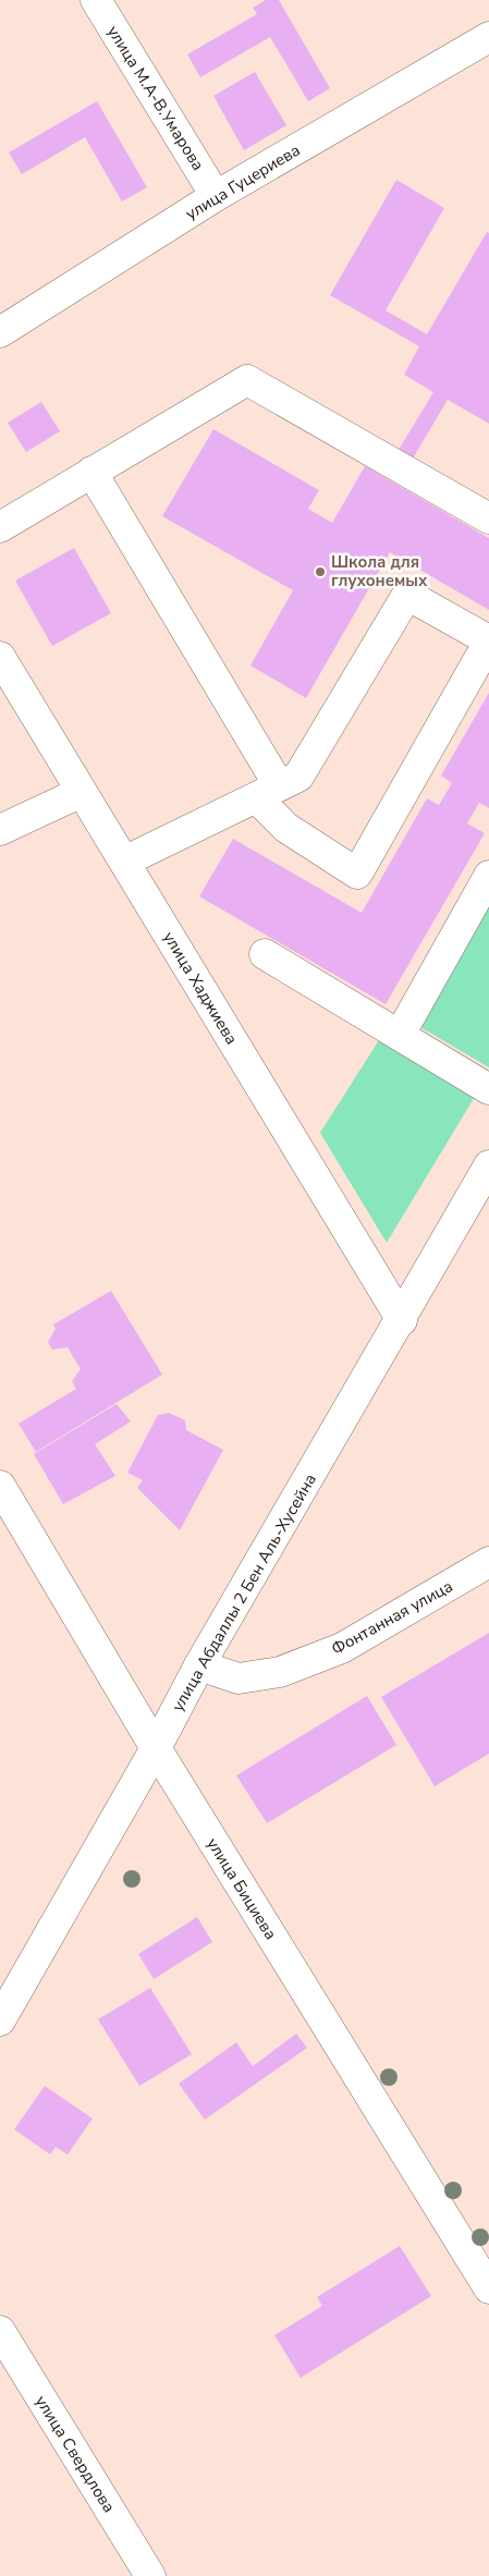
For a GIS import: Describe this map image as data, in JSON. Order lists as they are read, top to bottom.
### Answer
{
  "streets": {
    "street": [
      "улица М.А-В.Умарова",
      "улица Гуцериева",
      "улица Хаджиева",
      "улица Абдаллы 2 Бен Аль-Хусейна",
      "Фонтанная улица",
      "улица Бициева",
      "улица Свердлова"
    ]
  },
  "crossings": [
    ["улица М.А-В.Умарова", "улица Гуцериева"],
    ["улица Хаджиева", "улица Абдаллы 2 Бен Аль-Хусейна"],
    ["улица Абдаллы 2 Бен Аль-Хусейна", "Фонтанная улица"],
    ["улица Абдаллы 2 Бен Аль-Хусейна", "улица Бициева"]
  ],
  "places": ["Школа для глухонемых"]
}
